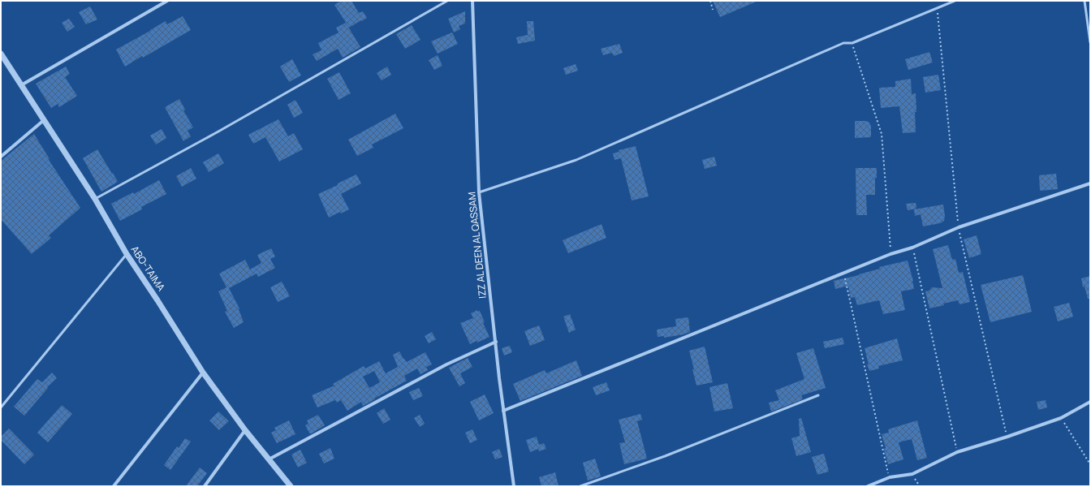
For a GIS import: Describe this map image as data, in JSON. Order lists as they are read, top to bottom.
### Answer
{
  "streets": {
    "street": ["IZZ AL DEEN AL QASSAM", "ABO-TAIMA"]
  }
}
